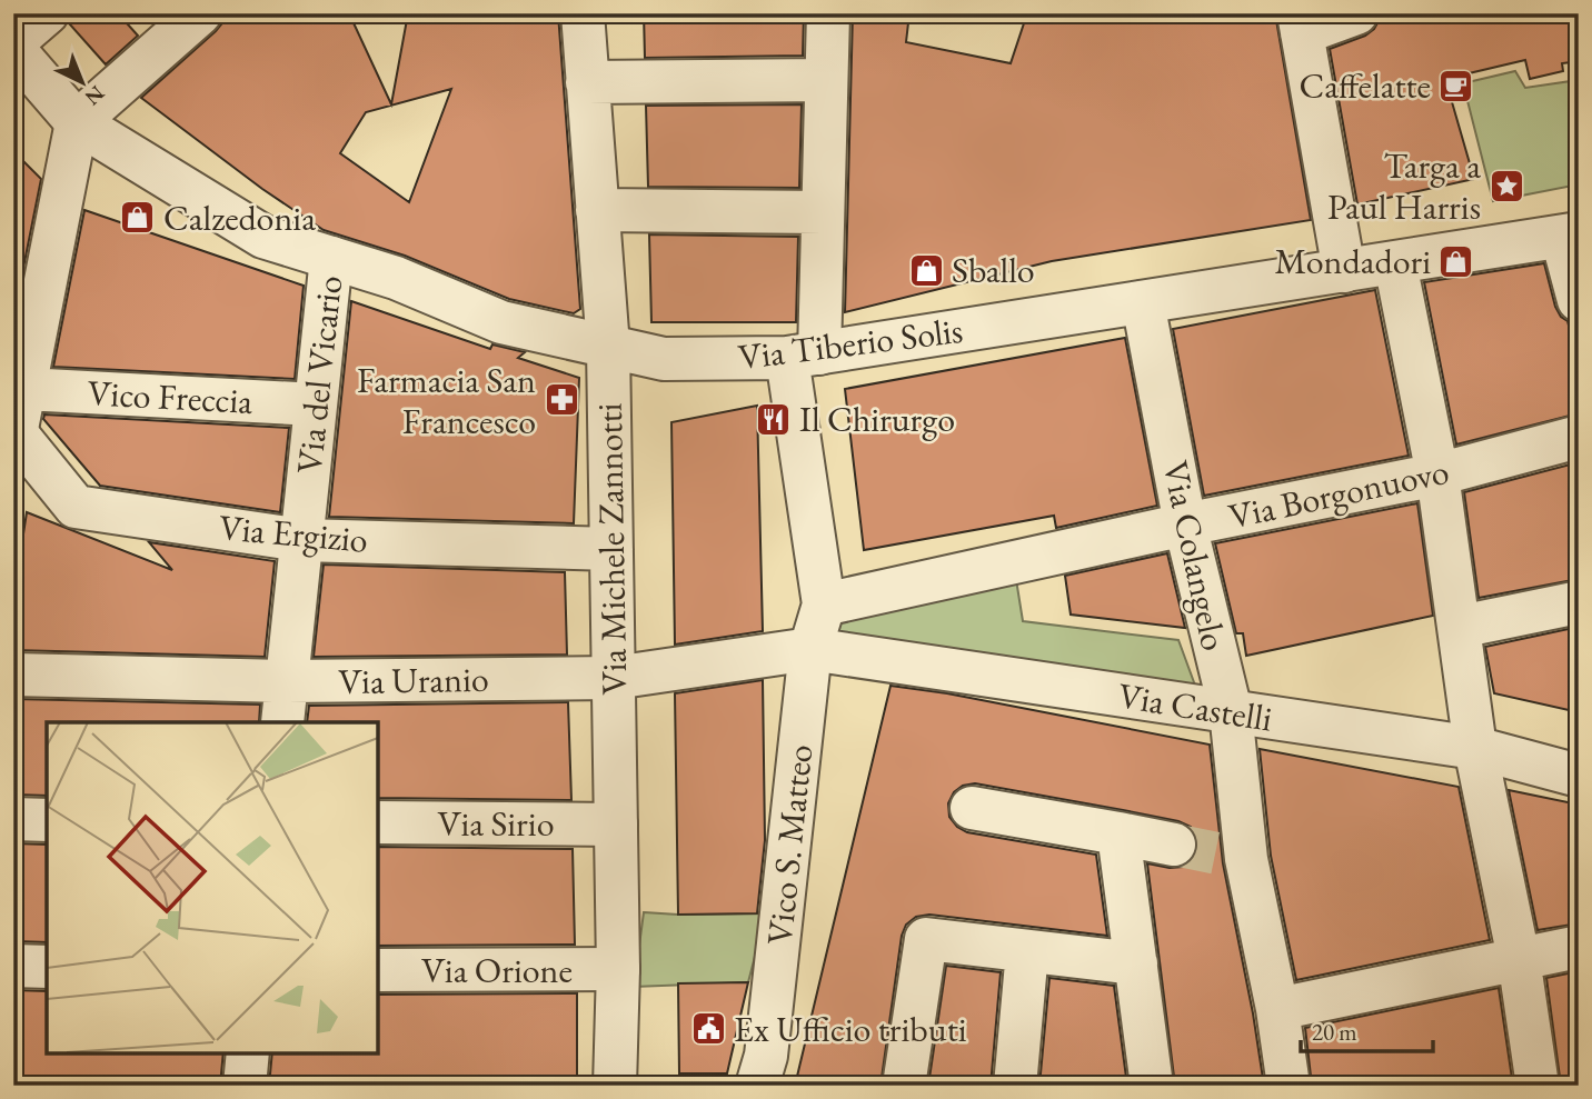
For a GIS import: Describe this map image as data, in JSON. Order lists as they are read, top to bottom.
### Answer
{
  "streets": {
    "street": [
      "Via Tiberio Solis",
      "Via del Vicario",
      "Vico Freccia",
      "Via Borgonuovo",
      "Via Ergizio",
      "Via Michele Zannotti",
      "Via Colangelo",
      "Via Uranio",
      "Via Castelli",
      "Via Sirio",
      "Vico S. Matteo",
      "Via Orione"
    ]
  },
  "crossings": [
    ["Via Tiberio Solis", "Via del Vicario"],
    ["Via Tiberio Solis", "Via Michele Zannotti"],
    ["Via Tiberio Solis", "Via Colangelo"],
    ["Via del Vicario", "Vico Freccia"],
    ["Via del Vicario", "Via Ergizio"],
    ["Via del Vicario", "Via Uranio"],
    ["Via Borgonuovo", "Via Colangelo"],
    ["Via Borgonuovo", "Vico S. Matteo"],
    ["Via Ergizio", "Via Michele Zannotti"],
    ["Via Michele Zannotti", "Via Uranio"],
    ["Via Michele Zannotti", "Via Sirio"],
    ["Via Michele Zannotti", "Via Orione"],
    ["Via Colangelo", "Via Castelli"],
    ["Via Uranio", "Via Castelli"],
    ["Via Uranio", "Vico S. Matteo"],
    ["Via Castelli", "Vico S. Matteo"]
  ],
  "places": {
    "cafe": ["Caffelatte"],
    "place": ["Targa a Paul Harris"],
    "shop": ["Calzedonia", "Mondadori", "Sballo"],
    "pharmacy": ["Farmacia San Francesco"],
    "restaurant": ["Il Chirurgo"],
    "public building": ["Ex Ufficio tributi"]
  },
  "scale_bar": "20 m",
  "north": "bottom right"
}
